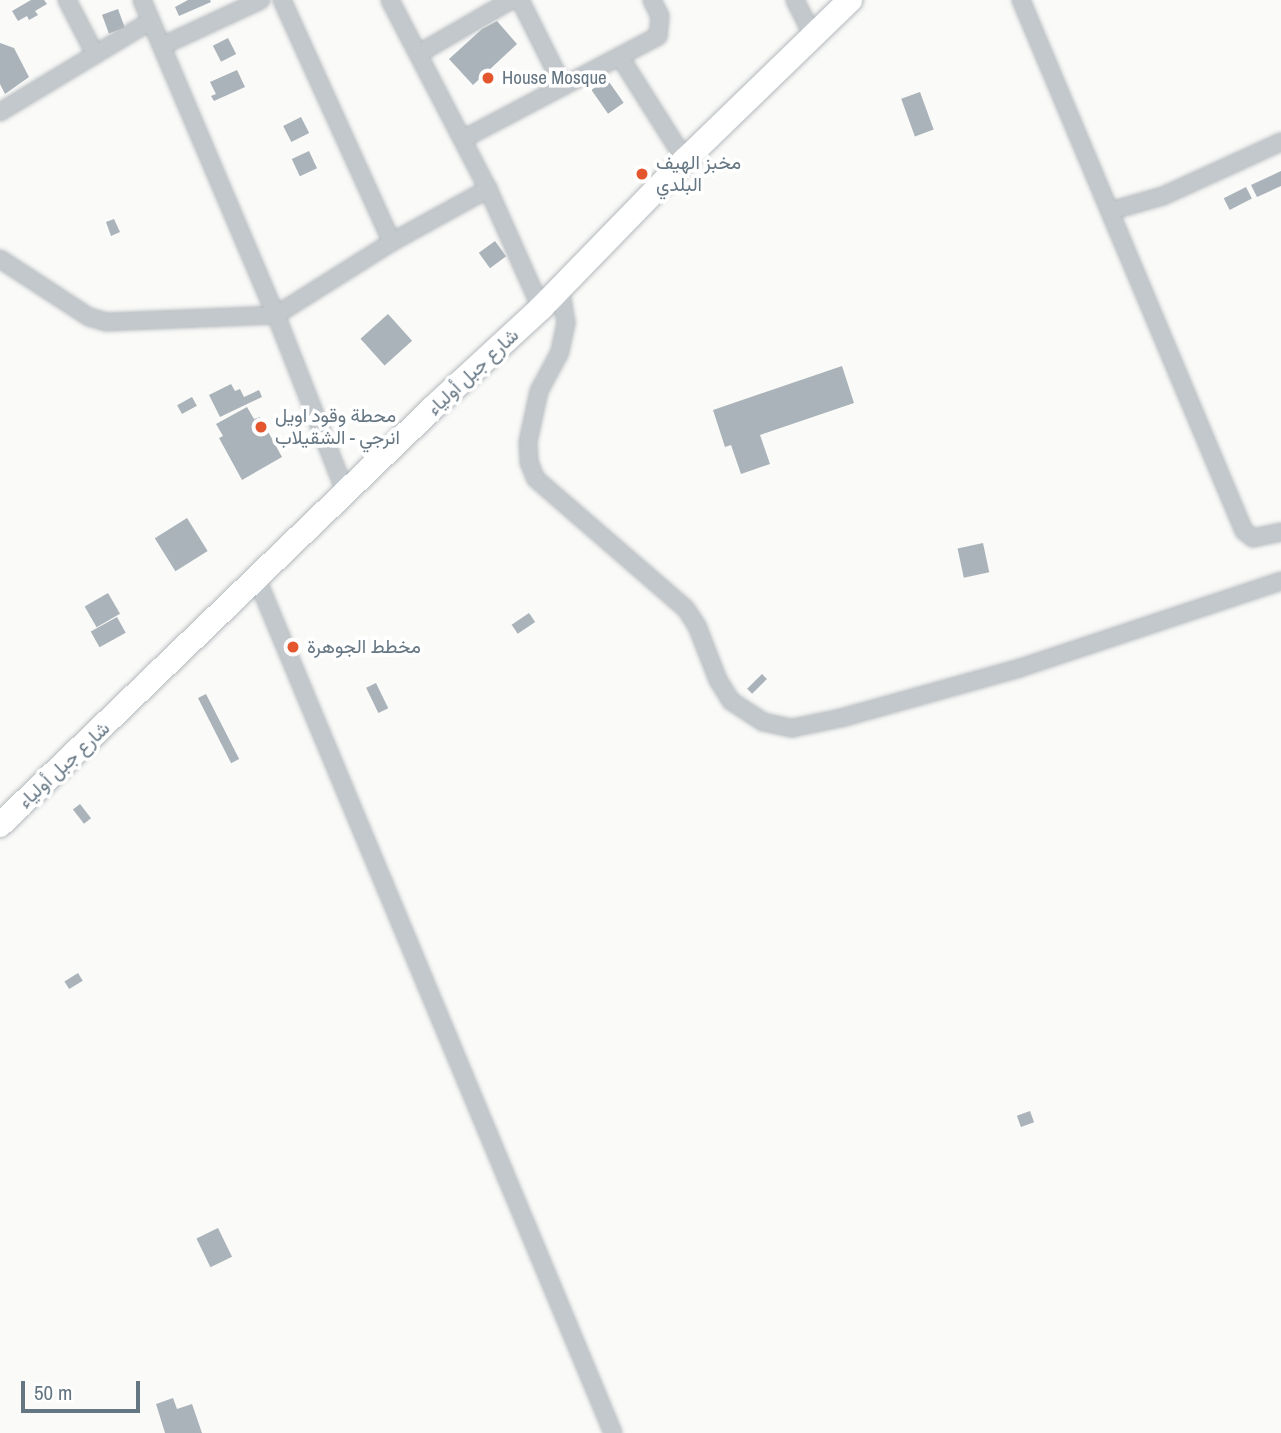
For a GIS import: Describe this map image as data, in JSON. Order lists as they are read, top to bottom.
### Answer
{
  "streets": {
    "highway": ["شارع جبل أولياء"]
  },
  "places": [
    "House Mosque",
    "مخبز الهيف البلدي",
    "محطة وقود اويل انرجي - الشقيلاب",
    "مخطط الجوهرة"
  ],
  "scale_bar": "50 m"
}
